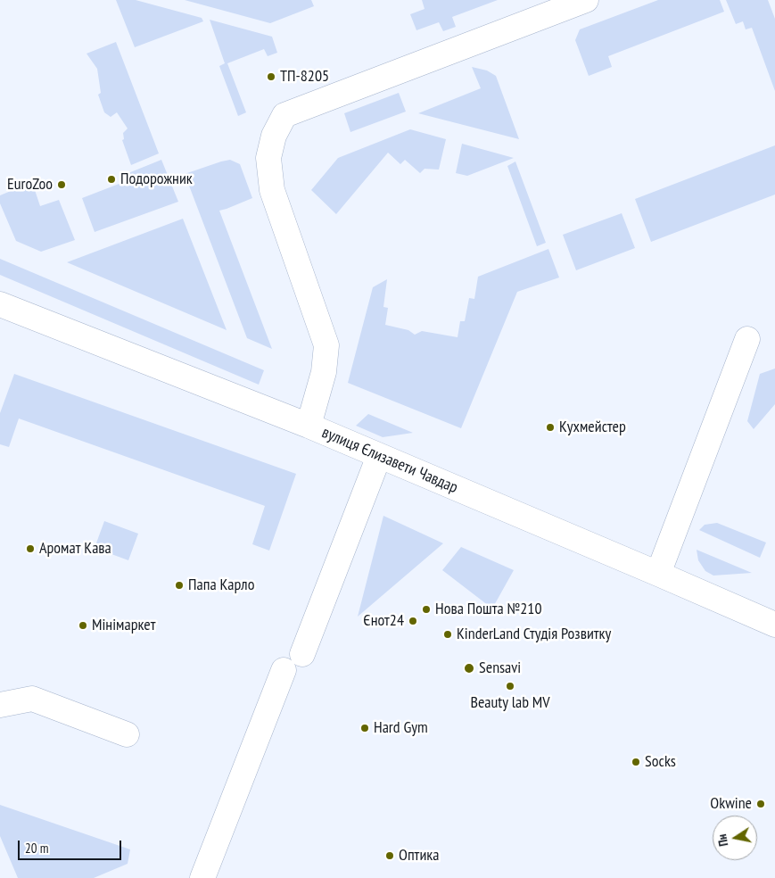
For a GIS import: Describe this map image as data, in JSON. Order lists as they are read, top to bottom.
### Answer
{
  "streets": {
    "street": ["вулиця Єлизавети Чавдар"]
  },
  "places": [
    "ТП-8205",
    "Подорожник",
    "EuroZoo",
    "Кухмейстер",
    "Аромат Кава",
    "Папа Карло",
    "Нова Пошта №210",
    "Єнот24",
    "Мінімаркет",
    "KinderLand Студія Розвитку",
    "Sensavi",
    "Beauty lab MV",
    "Hard Gym",
    "Socks",
    "Okwine",
    "Оптика"
  ],
  "scale_bar": "20 m",
  "north": "left"
}
